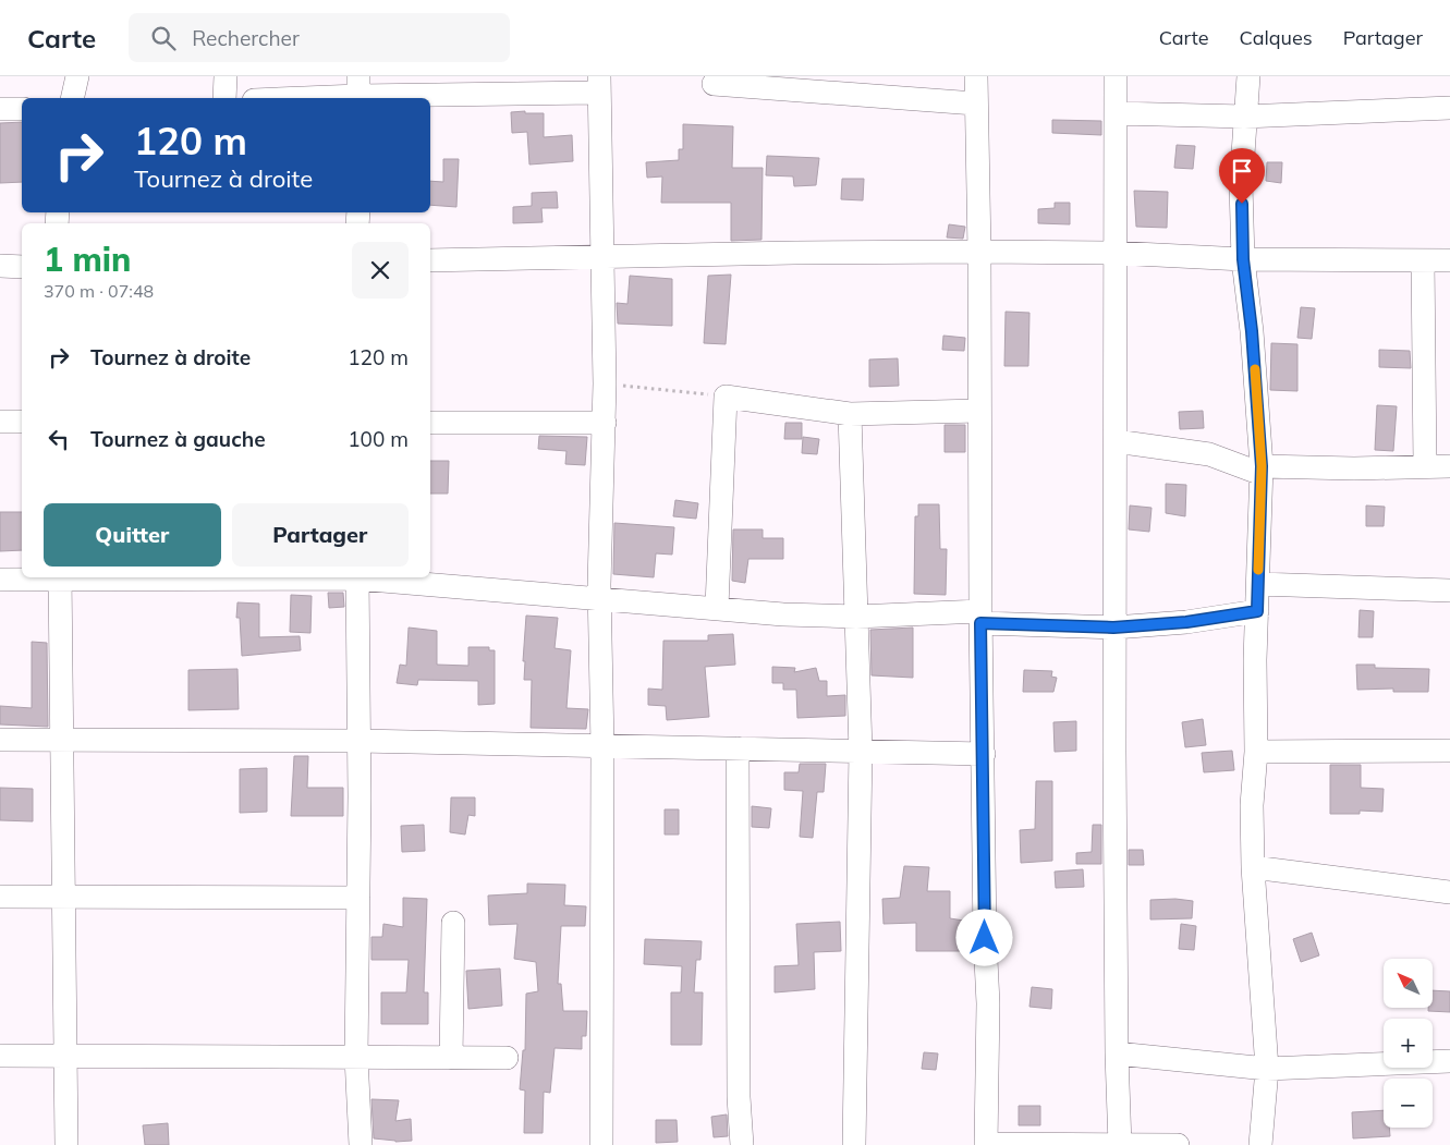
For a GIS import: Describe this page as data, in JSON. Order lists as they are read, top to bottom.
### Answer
{
  "north": "top left",
  "page": {
    "header": "Carte",
    "search": "Rechercher",
    "nav": ["Carte", "Calques", "Partager"],
    "turn": ["120 m", "Tournez à droite"],
    "heading": ["1 min", "370 m · 07:48"],
    "list": [
      {
        "name": "Tournez à droite",
        "value": "120 m"
      },
      {
        "name": "Tournez à gauche",
        "value": "100 m"
      }
    ],
    "buttons": ["Quitter", "Partager"],
    "map_buttons": ["+", "−"]
  }
}
